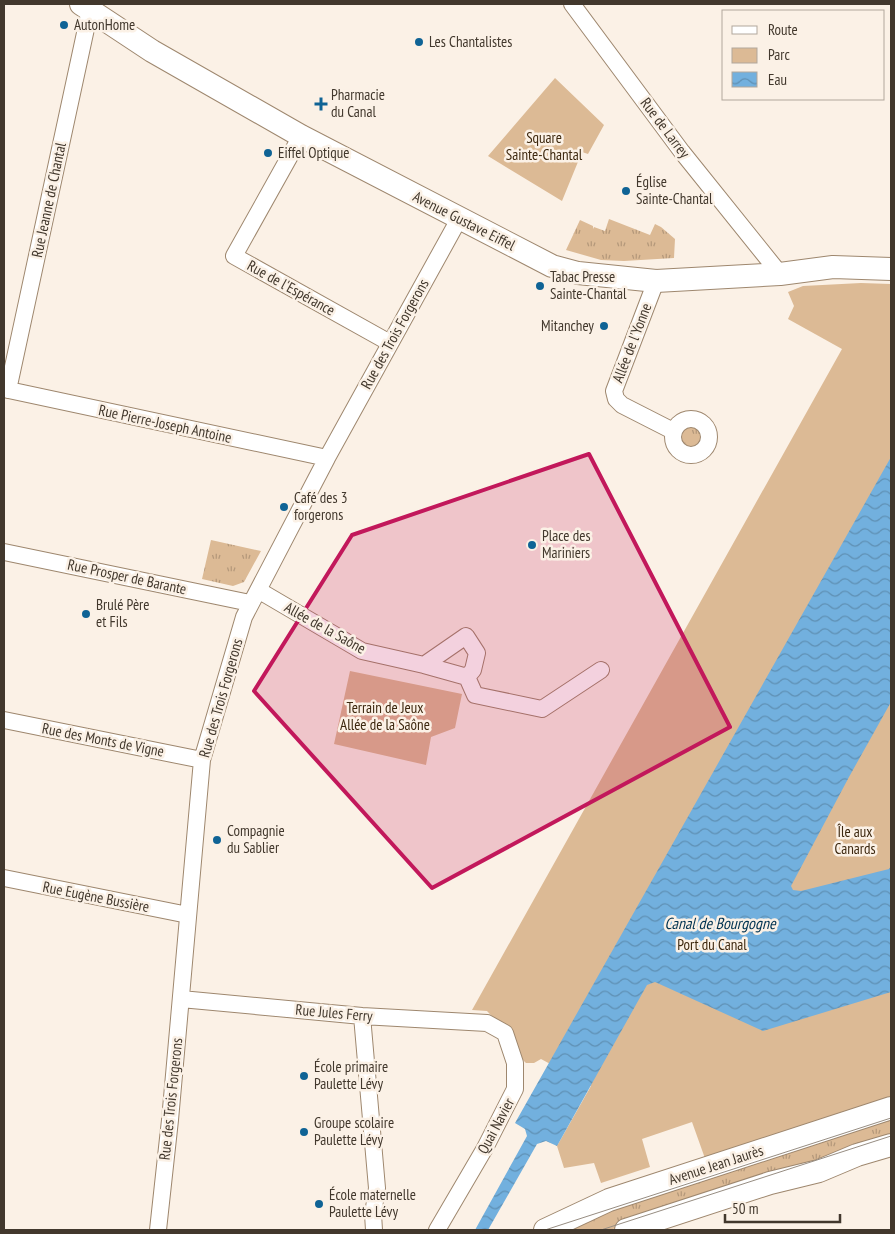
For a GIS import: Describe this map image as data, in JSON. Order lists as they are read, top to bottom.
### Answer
{
  "streets": {
    "main road": ["Avenue Gustave Eiffel", "Avenue Jean Jaurès"],
    "street": [
      "Rue de Larrey",
      "Rue Jeanne de Chantal",
      "Rue de l'Espérance",
      "Rue des Trois Forgerons",
      "Allée de l'Yonne",
      "Rue Pierre-Joseph Antoine",
      "Rue Prosper de Barante",
      "Allée de la Saône",
      "Rue des Monts de Vigne",
      "Rue Eugène Bussière",
      "Rue Jules Ferry",
      "Quai Navier"
    ]
  },
  "crossings": [
    ["Rue de Larrey", "Avenue Gustave Eiffel"],
    ["Rue Jeanne de Chantal", "Avenue Gustave Eiffel"],
    ["Rue Jeanne de Chantal", "Rue Pierre-Joseph Antoine"],
    ["Avenue Gustave Eiffel", "Rue de l'Espérance"],
    ["Avenue Gustave Eiffel", "Rue des Trois Forgerons"],
    ["Avenue Gustave Eiffel", "Allée de l'Yonne"],
    ["Rue de l'Espérance", "Rue des Trois Forgerons"],
    ["Rue des Trois Forgerons", "Rue Pierre-Joseph Antoine"],
    ["Rue des Trois Forgerons", "Rue Prosper de Barante"],
    ["Rue des Trois Forgerons", "Allée de la Saône"],
    ["Rue des Trois Forgerons", "Rue des Monts de Vigne"],
    ["Rue des Trois Forgerons", "Rue Eugène Bussière"],
    ["Rue des Trois Forgerons", "Rue Jules Ferry"],
    ["Rue Prosper de Barante", "Allée de la Saône"],
    ["Rue Jules Ferry", "Quai Navier"]
  ],
  "water": ["Canal de Bourgogne"],
  "parks": [
    "Square Sainte-Chantal",
    "Terrain de Jeux Allée de la Saône",
    "Île aux Canards",
    "Port du Canal"
  ],
  "places": {
    "other": [
      "AutonHome",
      "Les Chantalistes",
      "Eiffel Optique",
      "Église Sainte-Chantal",
      "Tabac Presse Sainte-Chantal",
      "Mitanchey",
      "Café des 3 forgerons",
      "Place des Mariniers",
      "Brulé Père et Fils",
      "Compagnie du Sablier",
      "École primaire Paulette Lévy",
      "Groupe scolaire Paulette Lévy",
      "École maternelle Paulette Lévy"
    ],
    "health": ["Pharmacie du Canal"]
  },
  "legend": ["Route", "Parc", "Eau"],
  "scale_bar": "50 m"
}
